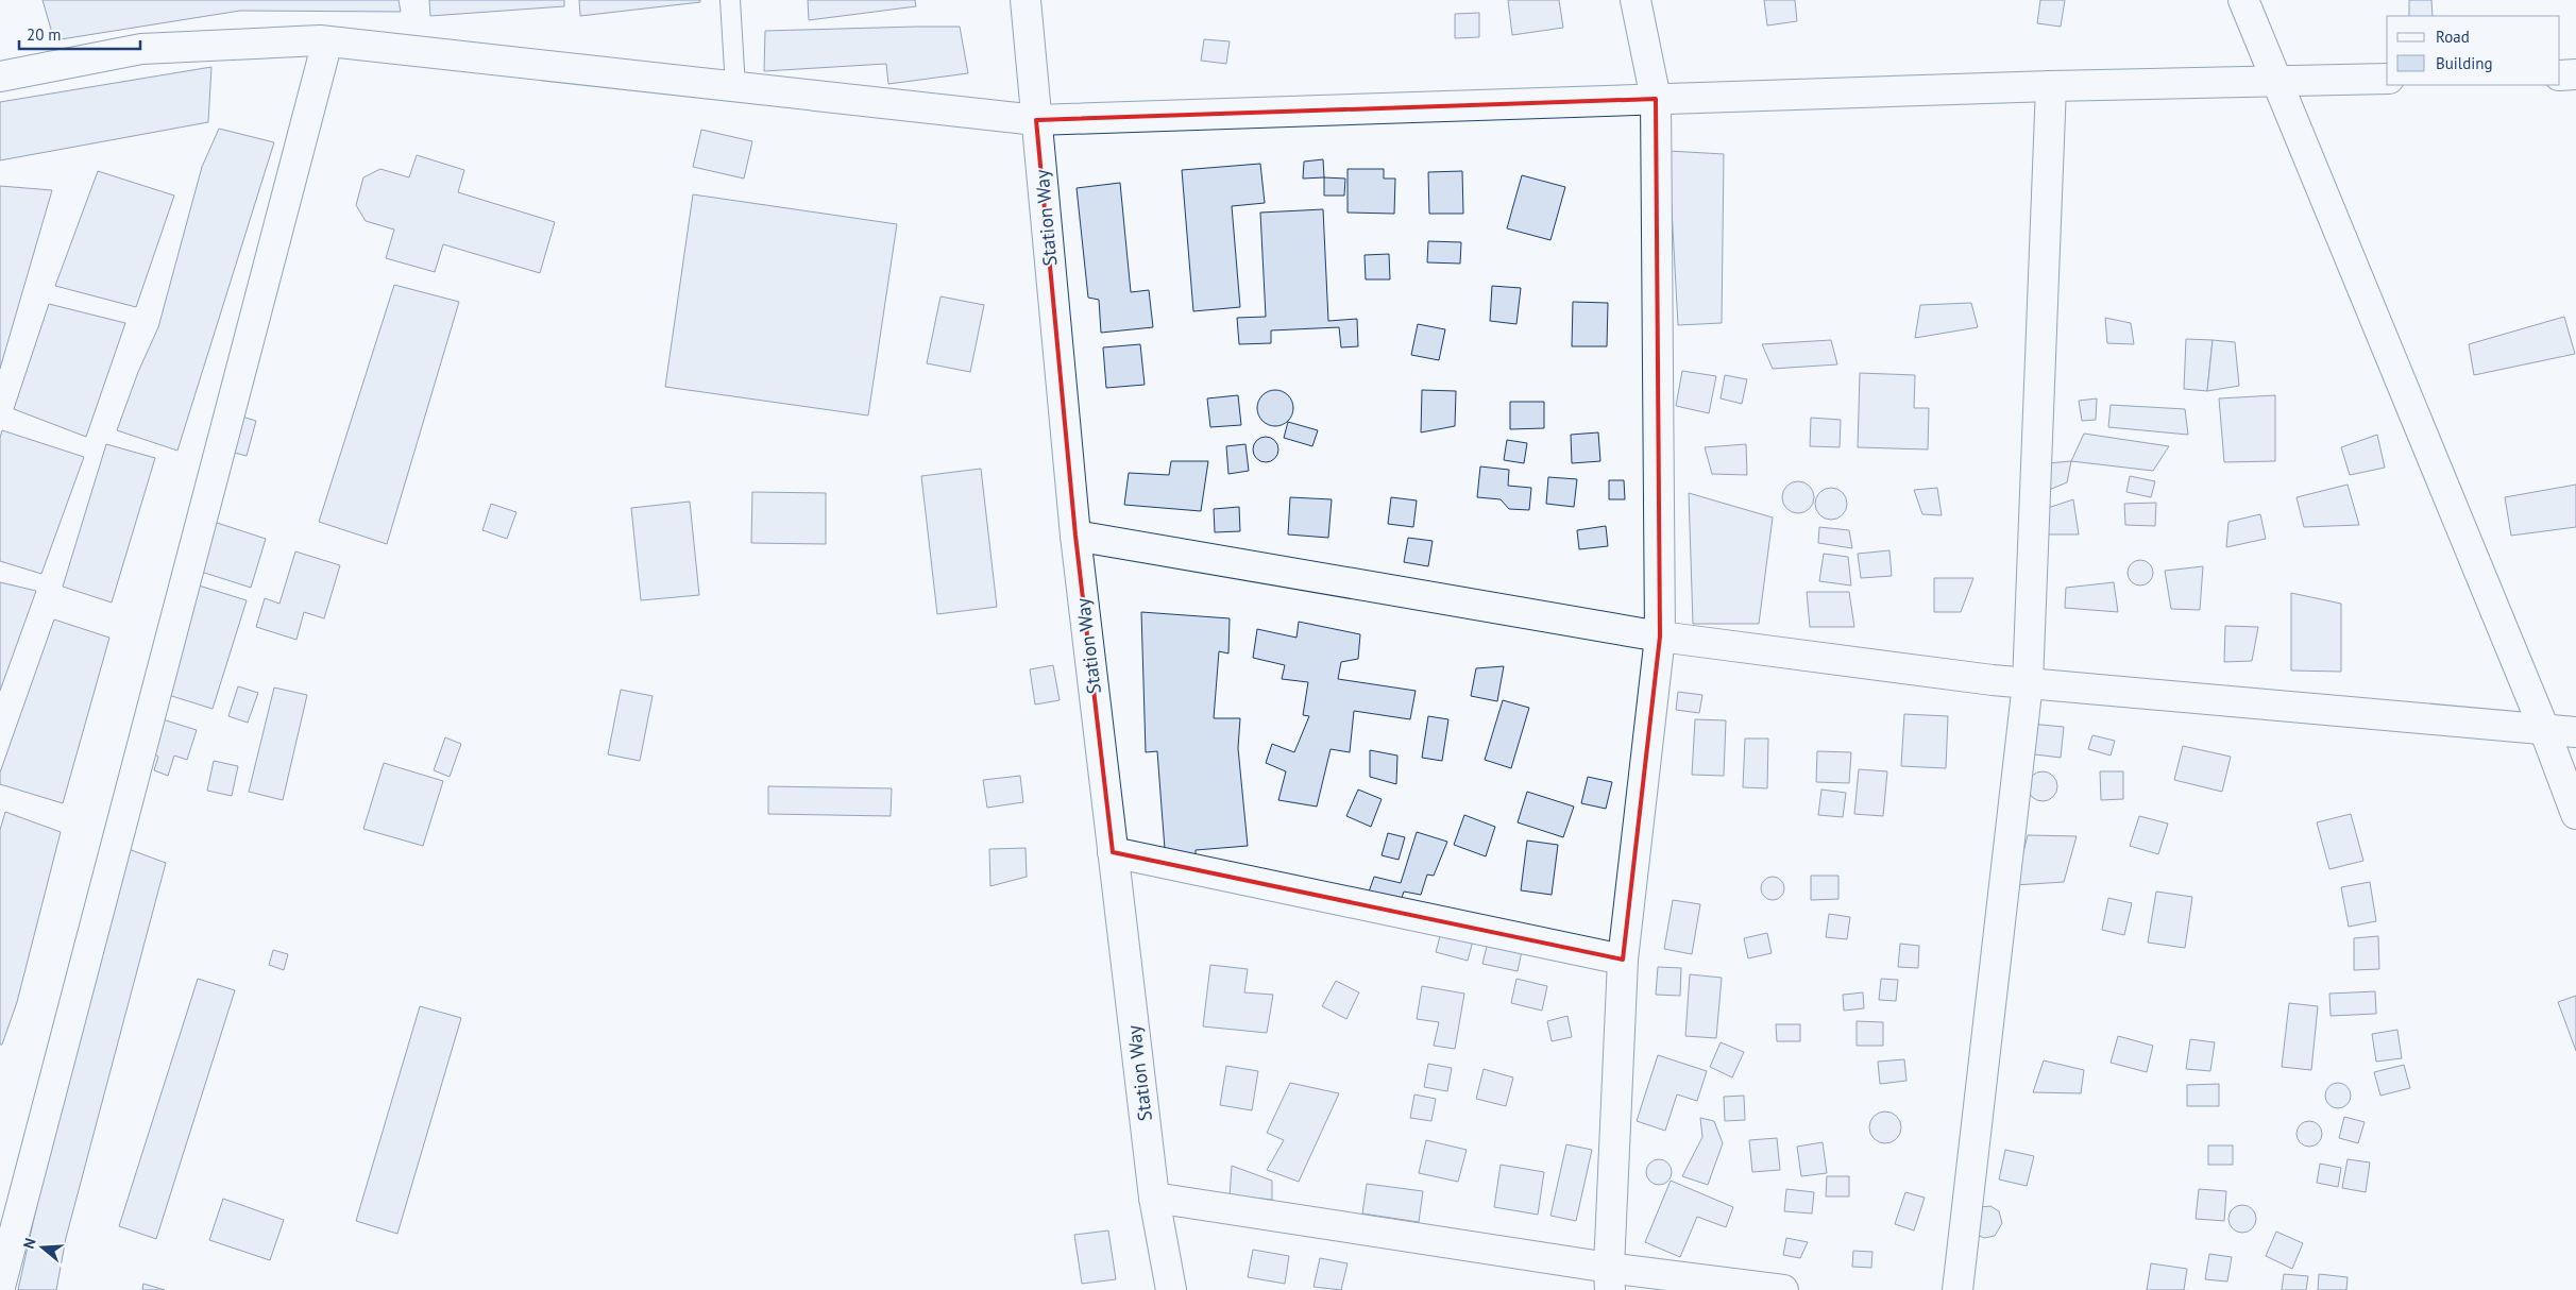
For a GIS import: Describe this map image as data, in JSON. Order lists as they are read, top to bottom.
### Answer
{
  "streets": {
    "street": ["Station Way"]
  },
  "legend": ["Road", "Building"],
  "scale_bar": "20 m",
  "north": "left"
}
